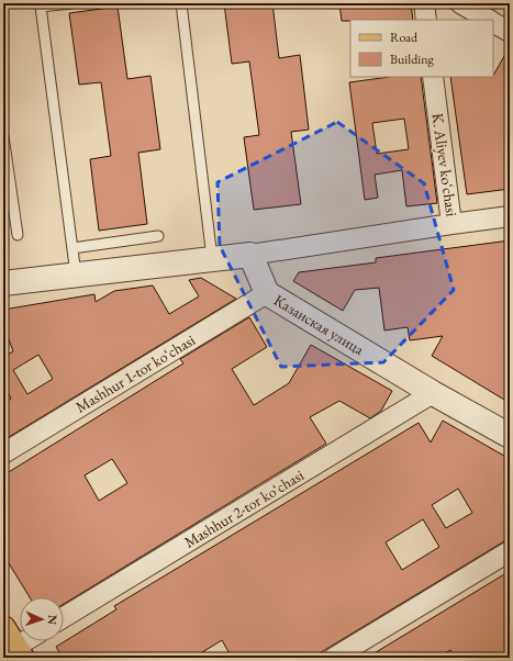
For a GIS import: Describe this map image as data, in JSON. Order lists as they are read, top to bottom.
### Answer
{
  "streets": {
    "street": [
      "K. Aliyev koʻchasi",
      "Казанская улица",
      "Mashhur 1-tor koʻchasi",
      "Mashhur 2-tor koʻchasi"
    ]
  },
  "crossings": [
    ["Казанская улица", "Mashhur 1-tor koʻchasi"],
    ["Казанская улица", "Mashhur 2-tor koʻchasi"]
  ],
  "legend": ["Road", "Building"],
  "north": "right"
}
